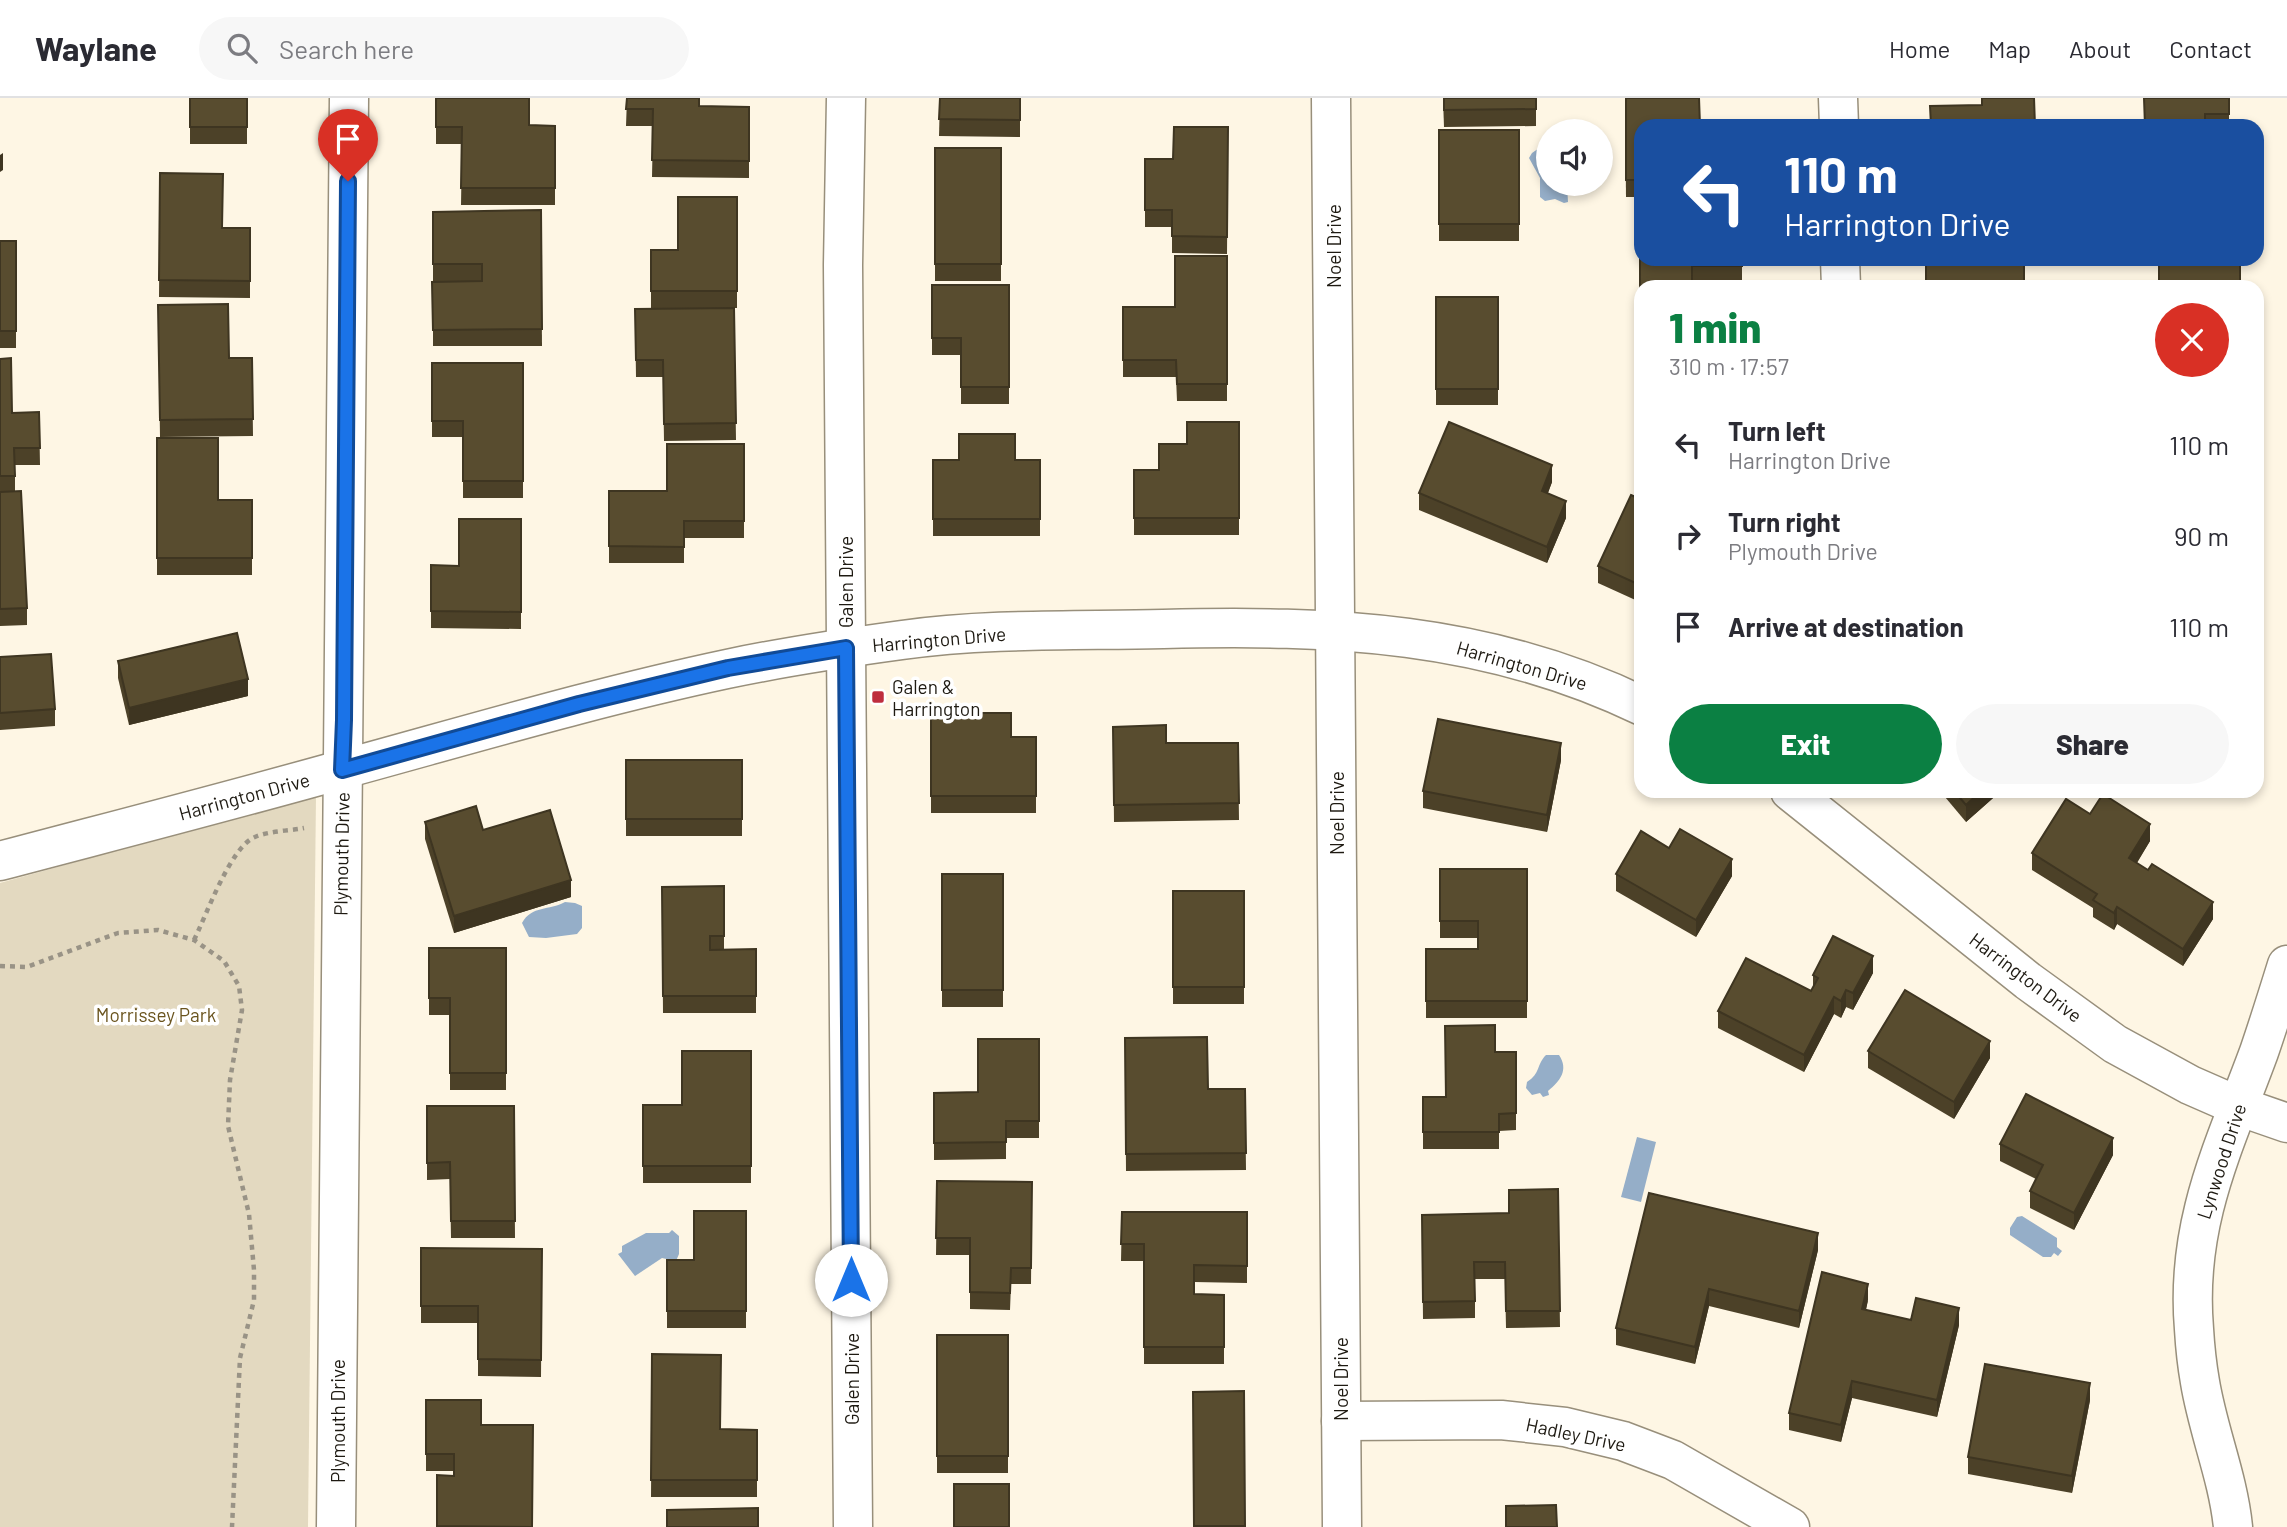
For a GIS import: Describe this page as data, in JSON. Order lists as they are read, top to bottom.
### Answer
{
  "streets": {
    "street": [
      "Noel Drive",
      "Galen Drive",
      "Harrington Drive",
      "Plymouth Drive",
      "Lynwood Drive",
      "Hadley Drive"
    ]
  },
  "crossings": [
    ["Noel Drive", "Harrington Drive"],
    ["Noel Drive", "Hadley Drive"],
    ["Galen Drive", "Harrington Drive"],
    ["Harrington Drive", "Plymouth Drive"],
    ["Harrington Drive", "Lynwood Drive"]
  ],
  "parks": ["Morrissey Park"],
  "places": {
    "transit": ["Galen & Harrington"]
  },
  "page": {
    "header": "Waylane",
    "search": "Search here",
    "nav": [
      "Home",
      "Map",
      "About",
      "Contact"
    ],
    "turn": ["110 m", "Harrington Drive"],
    "heading": ["1 min", "310 m · 17:57"],
    "list": [
      {
        "name": "Turn left",
        "note": "Harrington Drive",
        "value": "110 m"
      },
      {
        "name": "Turn right",
        "note": "Plymouth Drive",
        "value": "90 m"
      },
      {
        "name": "Arrive at destination",
        "value": "110 m"
      }
    ],
    "buttons": ["Exit", "Share"]
  }
}
